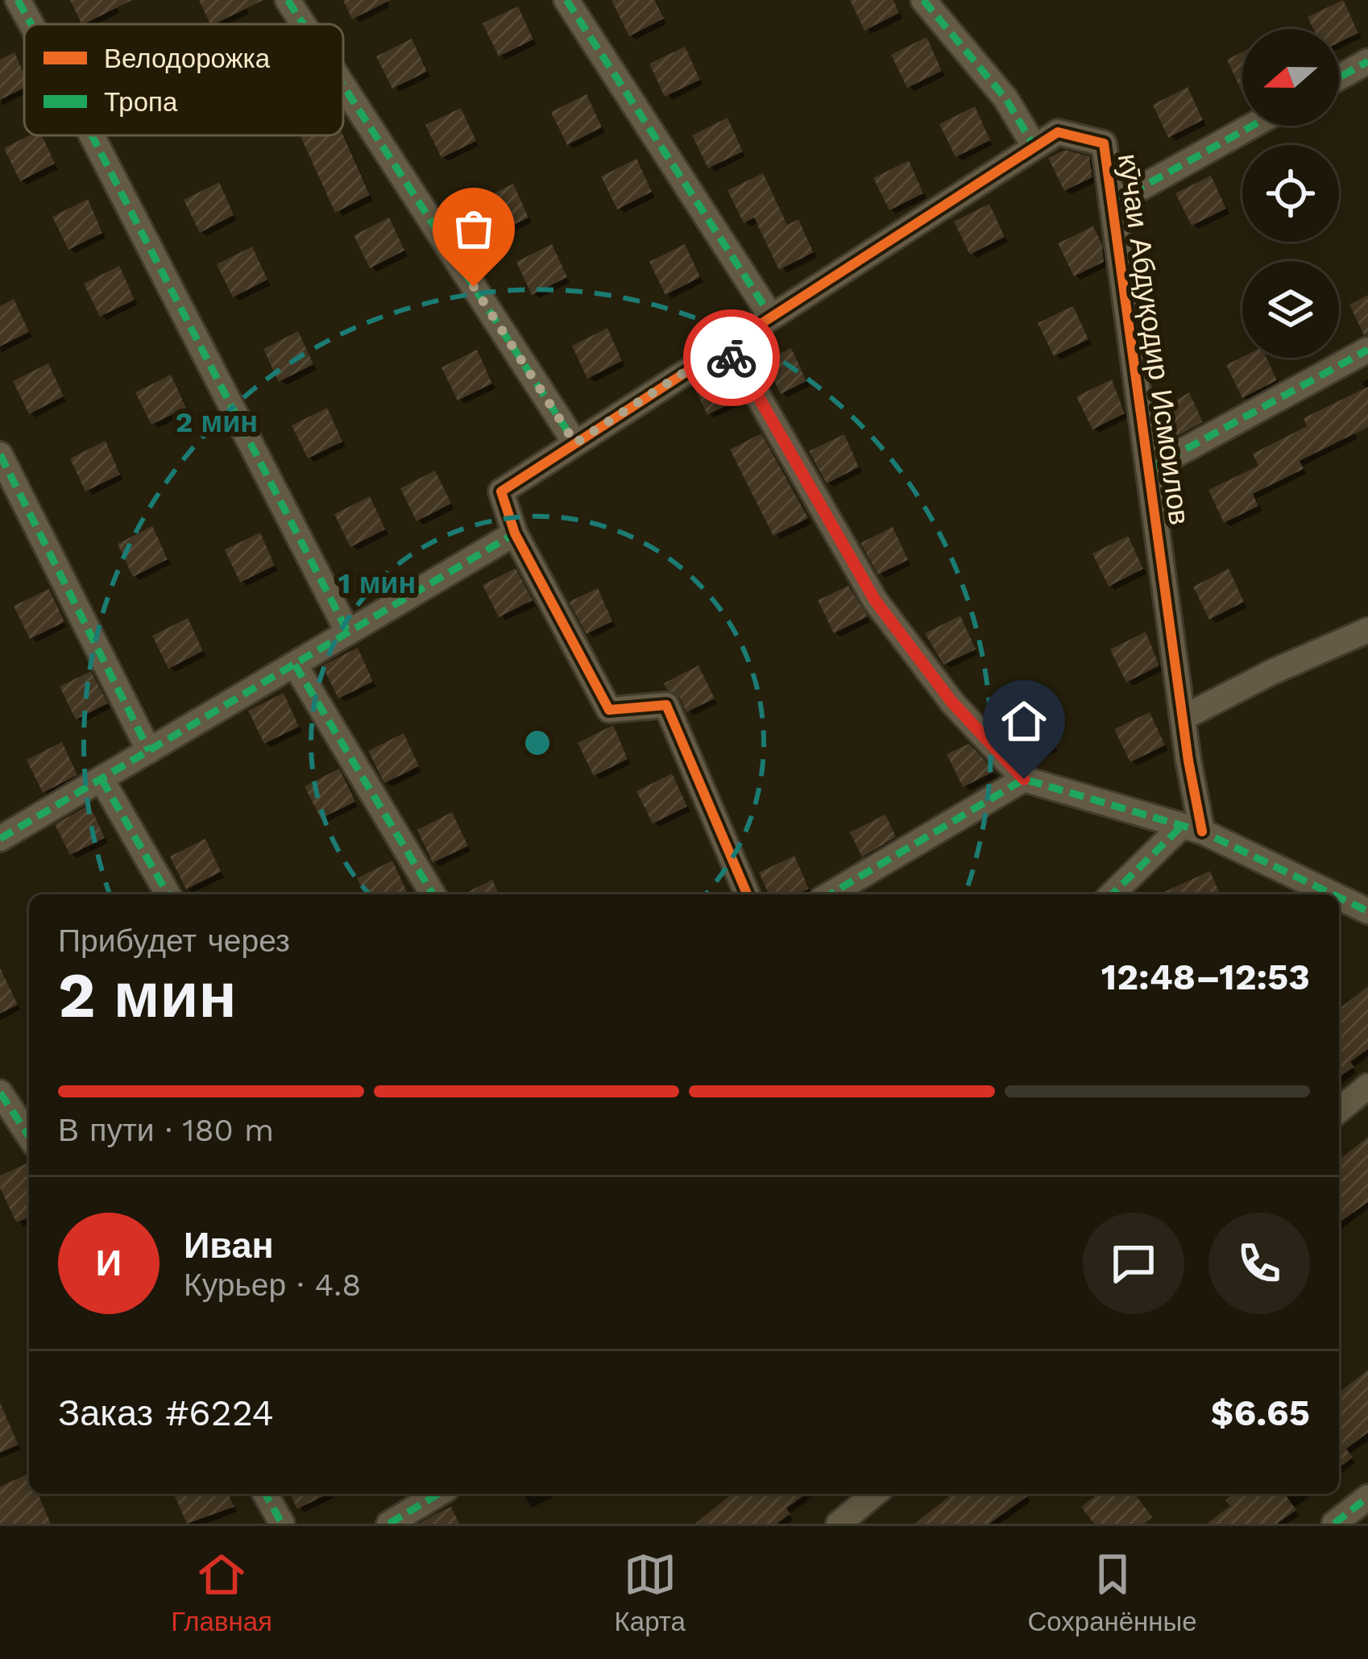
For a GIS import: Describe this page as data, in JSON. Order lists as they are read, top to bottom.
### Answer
{
  "streets": {
    "street": ["кӯчаи Абдуқодир Исмоилов"]
  },
  "legend": ["Велодорожка", "Тропа"],
  "north": "left",
  "page": {
    "heading": ["2 мин", "Прибудет через", "12:48–12:53"],
    "panel": [
      "Иван",
      "Курьер · 4.8",
      "Заказ #6224",
      "$6.65"
    ],
    "bar": "В пути · 180 m",
    "round": "И",
    "tabs": ["Главная", "Карта", "Сохранённые"]
  },
  "rings": ["2 мин", "1 мин"]
}
